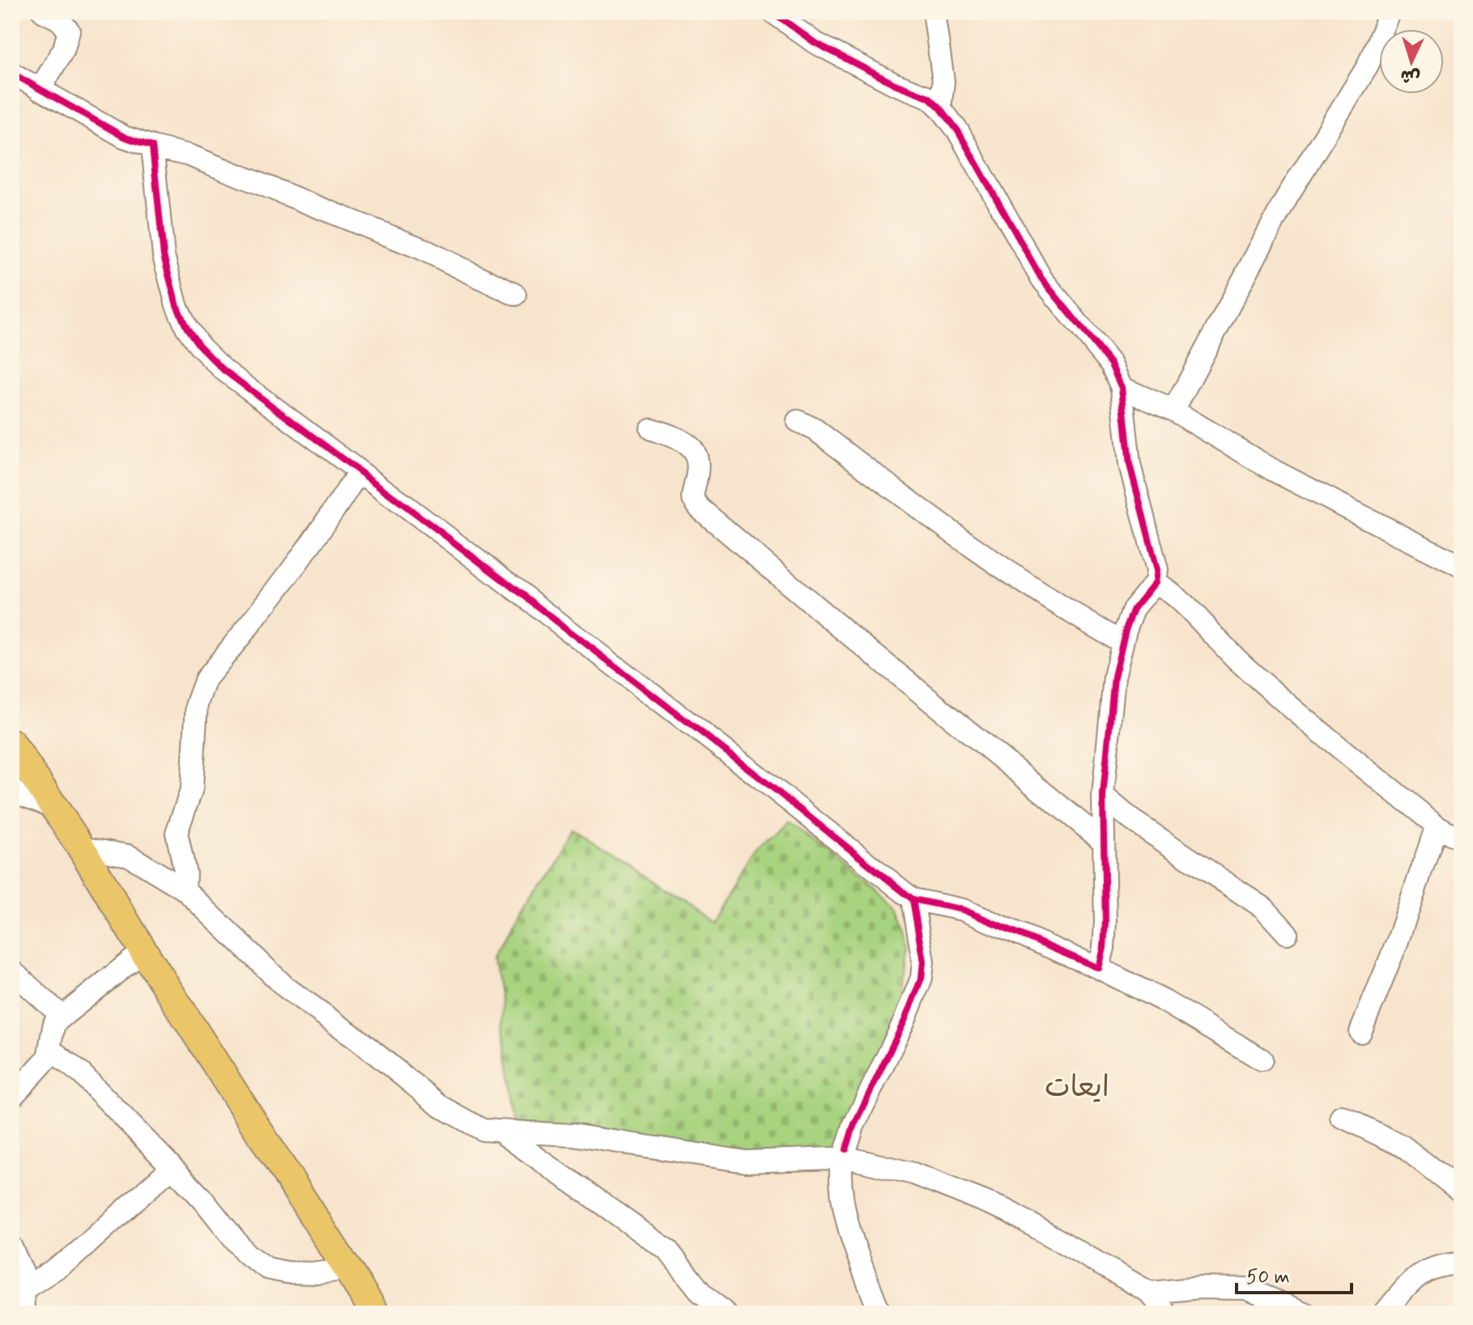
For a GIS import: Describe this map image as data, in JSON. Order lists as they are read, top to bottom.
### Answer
{
  "districts": ["ايعات"],
  "scale_bar": "50 m",
  "north": "bottom"
}
